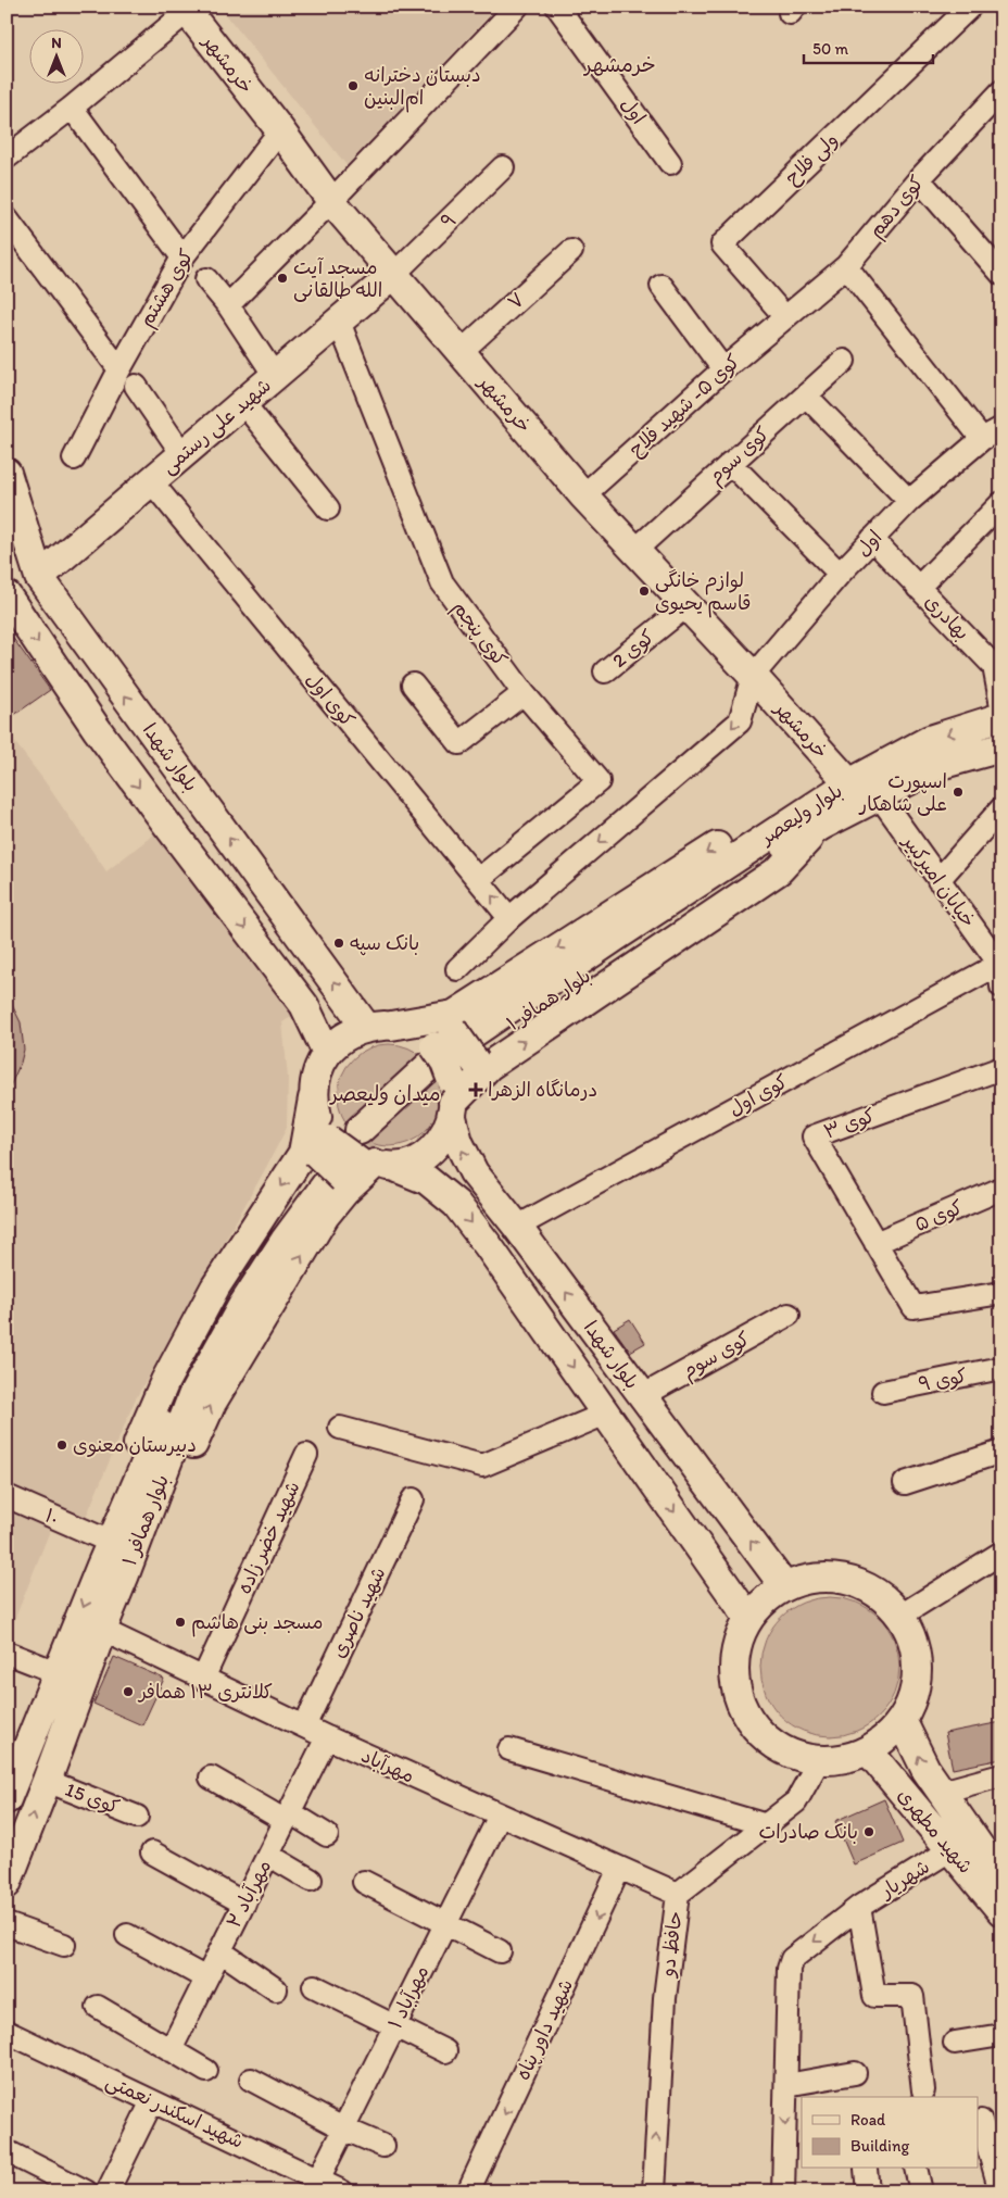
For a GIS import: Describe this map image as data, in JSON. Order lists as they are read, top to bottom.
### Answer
{
  "streets": {
    "main road": [
      "خرمشهر",
      "شهید علی رستمی",
      "بلوار شهدا",
      "بلوار ولیعصر",
      "بلوار همافر ۱",
      "شهید مطهری"
    ],
    "street": [
      "اول",
      "ولی فلاح",
      "کوی دهم",
      "۹",
      "کوی هشتم",
      "۷",
      "کوی ۵- شهید فلاح",
      "کوی سوم",
      "بهادری",
      "کوی پنجم",
      "کوی 2",
      "کوی اول",
      "خیابان امیرکبیر",
      "کوی ۳",
      "کوی ۵",
      "کوی ۹",
      "۱۰",
      "شهید خضر زاده",
      "شهید ناصری",
      "مهرآباد",
      "کوی 15",
      "شهریار",
      "مهرآباد ۲",
      "حافظ دو",
      "مهرآباد ۱",
      "شهید داور پناه",
      "شهید اسکندر نعمتی"
    ]
  },
  "crossings": [
    ["خرمشهر", "اول"],
    ["خرمشهر", "۹"],
    ["خرمشهر", "کوی هشتم"],
    ["خرمشهر", "۷"],
    ["خرمشهر", "کوی ۵- شهید فلاح"],
    ["خرمشهر", "شهید علی رستمی"],
    ["خرمشهر", "کوی سوم"],
    ["خرمشهر", "کوی 2"],
    ["خرمشهر", "بلوار ولیعصر"],
    ["اول", "بهادری"],
    ["ولی فلاح", "کوی دهم"],
    ["ولی فلاح", "کوی ۵- شهید فلاح"],
    ["کوی دهم", "کوی ۵- شهید فلاح"],
    ["۹", "شهید علی رستمی"],
    ["شهید علی رستمی", "کوی پنجم"],
    ["شهید علی رستمی", "کوی اول"],
    ["شهید علی رستمی", "بلوار شهدا"],
    ["کوی سوم", "بلوار شهدا"],
    ["کوی پنجم", "کوی اول"],
    ["کوی اول", "بلوار شهدا"],
    ["کوی اول", "خیابان امیرکبیر"],
    ["بلوار شهدا", "بلوار همافر ۱"],
    ["بلوار شهدا", "شهید مطهری"],
    ["بلوار شهدا", "حافظ دو"],
    ["بلوار ولیعصر", "خیابان امیرکبیر"],
    ["بلوار ولیعصر", "بلوار همافر ۱"],
    ["بلوار همافر ۱", "مهرآباد"],
    ["بلوار همافر ۱", "کوی 15"],
    ["کوی ۳", "کوی ۵"],
    ["شهید خضر زاده", "مهرآباد"],
    ["شهید ناصری", "مهرآباد"],
    ["مهرآباد", "مهرآباد ۲"],
    ["مهرآباد", "حافظ دو"],
    ["مهرآباد", "مهرآباد ۱"],
    ["مهرآباد", "شهید داور پناه"],
    ["شهید مطهری", "شهریار"],
    ["شهید مطهری", "حافظ دو"],
    ["مهرآباد ۱", "شهید اسکندر نعمتی"]
  ],
  "one_way": ["شهریار", "حافظ دو", "شهید داور پناه"],
  "districts": ["خرمشهر", "میدان ولیعصر"],
  "places": {
    "other": [
      "دبستان دخترانه ام‌البنین",
      "مسجد آیت الله طالقانی",
      "لوازم خانگی قاسم یحیوی",
      "اسپورت علی شاهکار",
      "بانک سپه",
      "دبیرستان معنوی",
      "مسجد بنی هاشم",
      "کلانتری ۱۳ همافر",
      "بانک صادرات"
    ],
    "health": ["درمانگاه الزهرا"]
  },
  "legend": ["Road", "Building"],
  "scale_bar": "50 m",
  "north": "top"
}
